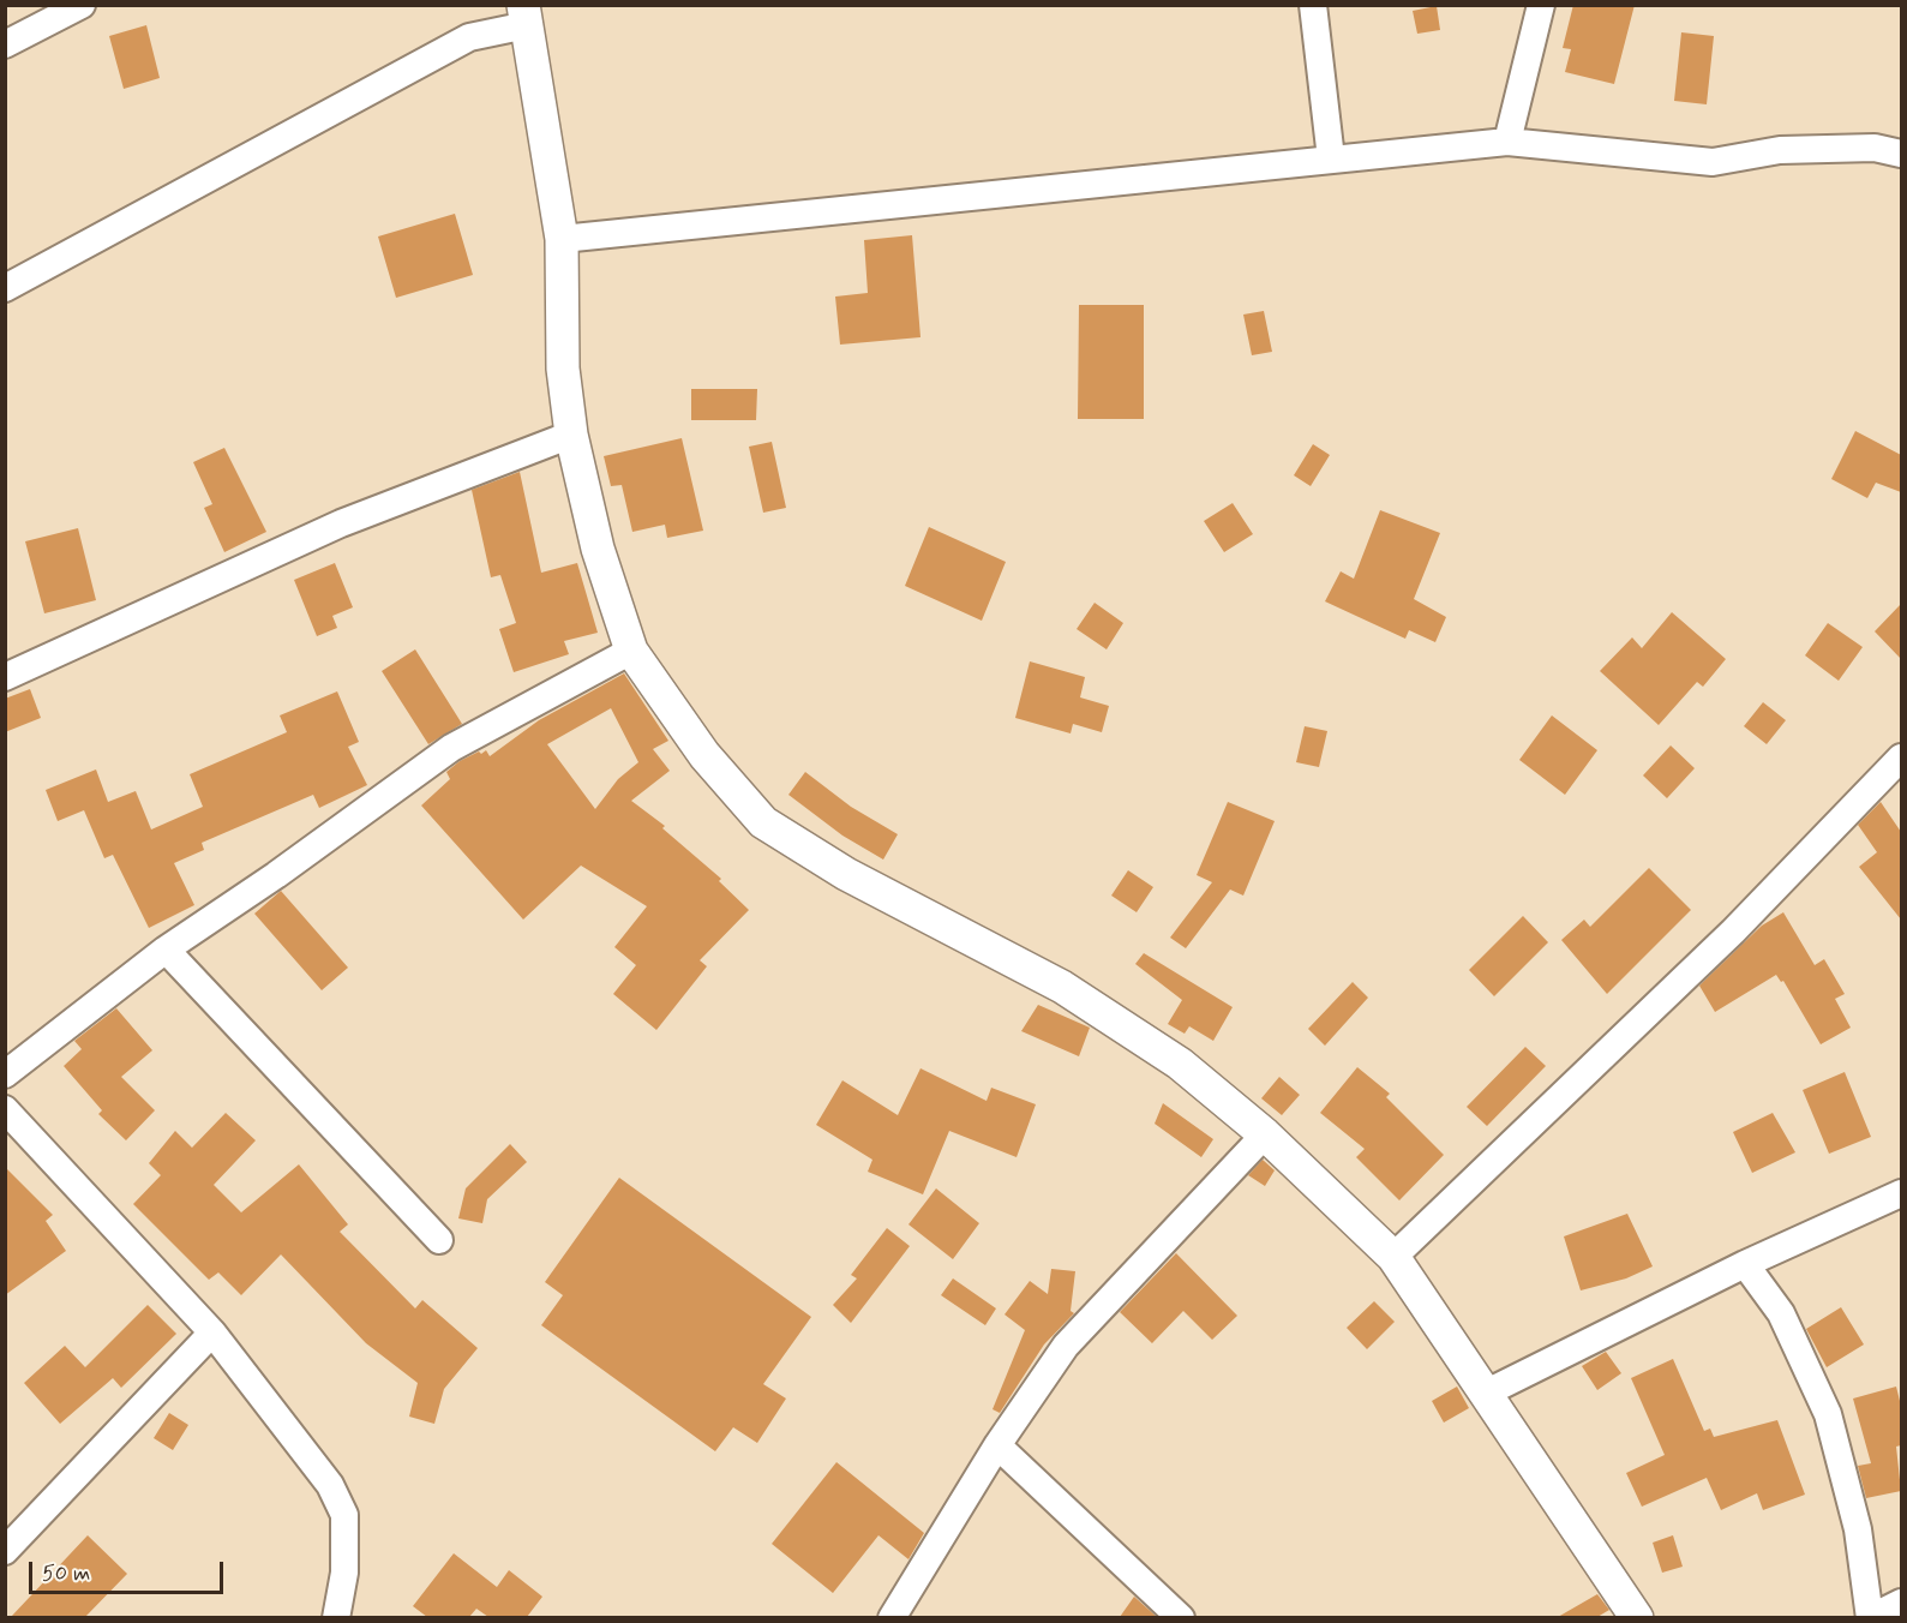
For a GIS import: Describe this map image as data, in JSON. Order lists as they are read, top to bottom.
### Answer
{
  "scale_bar": "50 m"
}
